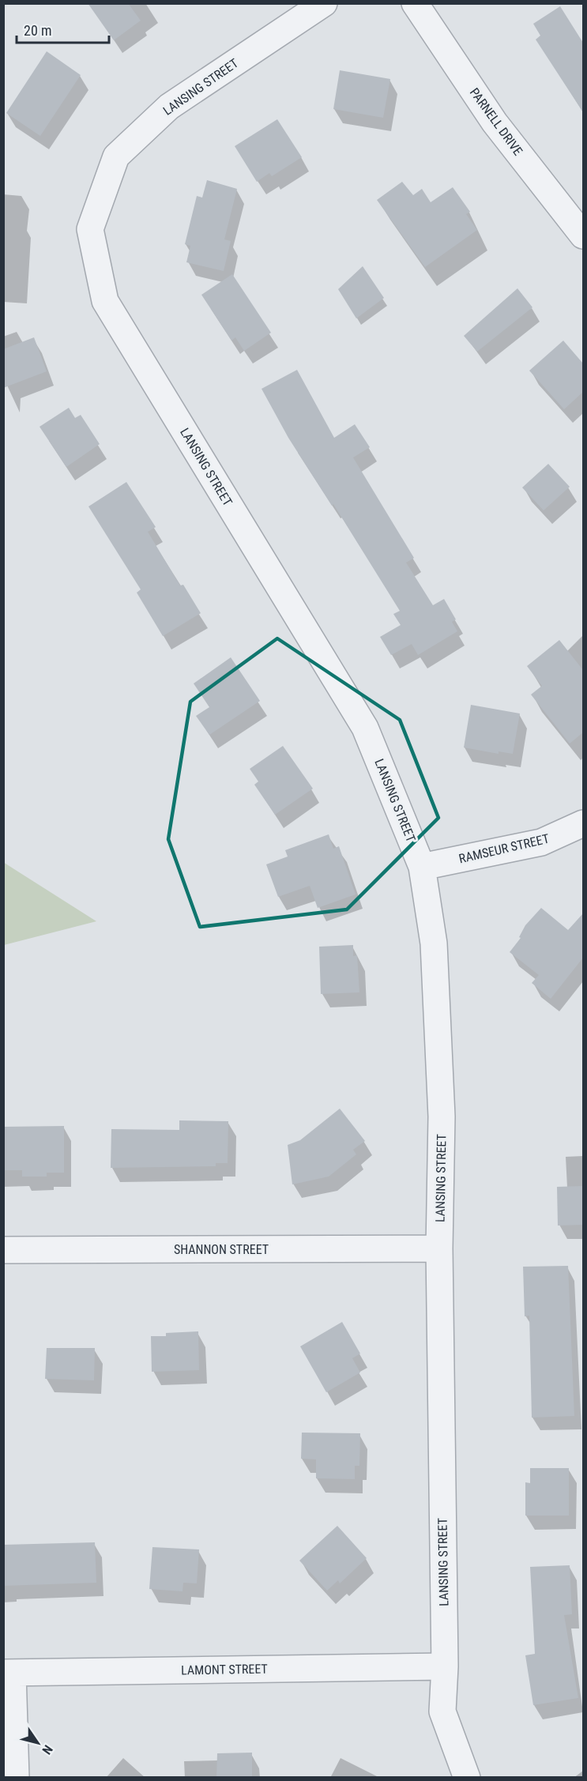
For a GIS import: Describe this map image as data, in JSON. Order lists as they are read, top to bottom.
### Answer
{
  "streets": {
    "street": [
      "LANSING STREET",
      "PARNELL DRIVE",
      "RAMSEUR STREET",
      "SHANNON STREET",
      "LAMONT STREET"
    ]
  },
  "crossings": [
    ["LANSING STREET", "RAMSEUR STREET"],
    ["LANSING STREET", "SHANNON STREET"],
    ["LANSING STREET", "LAMONT STREET"]
  ],
  "scale_bar": "20 m",
  "north": "bottom right"
}
